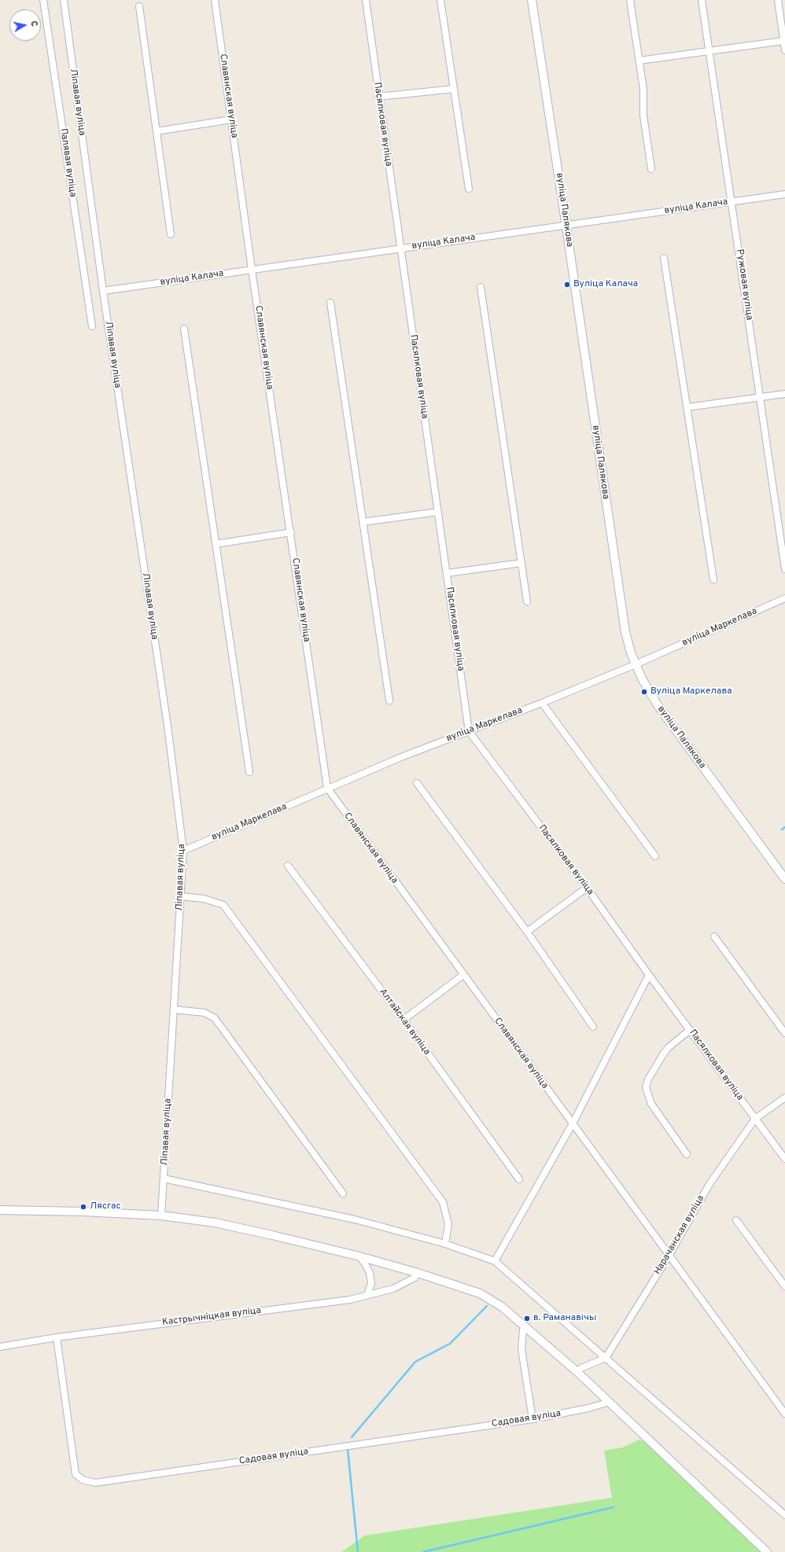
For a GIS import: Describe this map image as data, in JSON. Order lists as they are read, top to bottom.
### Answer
{
  "streets": {
    "street": [
      "Славянская вуліца",
      "Ліпавая вуліца",
      "Пасялковая вуліца",
      "Палявая вуліца",
      "вуліца Калача",
      "вуліца Палякова",
      "Ружовая вуліца",
      "вуліца Маркелава",
      "Алтайская вуліца",
      "Нарачанская вуліца",
      "Кастрычніцкая вуліца",
      "Садовая вуліца"
    ]
  },
  "crossings": [
    ["Славянская вуліца", "вуліца Калача"],
    ["Славянская вуліца", "вуліца Маркелава"],
    ["Славянская вуліца", "Нарачанская вуліца"],
    ["Ліпавая вуліца", "вуліца Калача"],
    ["Ліпавая вуліца", "вуліца Маркелава"],
    ["Пасялковая вуліца", "вуліца Калача"],
    ["Пасялковая вуліца", "вуліца Маркелава"],
    ["Пасялковая вуліца", "Нарачанская вуліца"],
    ["вуліца Калача", "вуліца Палякова"],
    ["вуліца Калача", "Ружовая вуліца"],
    ["вуліца Палякова", "вуліца Маркелава"],
    ["Кастрычніцкая вуліца", "Садовая вуліца"]
  ],
  "places": [
    "Вуліца Калача",
    "Вуліца Маркелава",
    "Лясгас",
    "в. Раманавічы"
  ],
  "north": "right"
}
